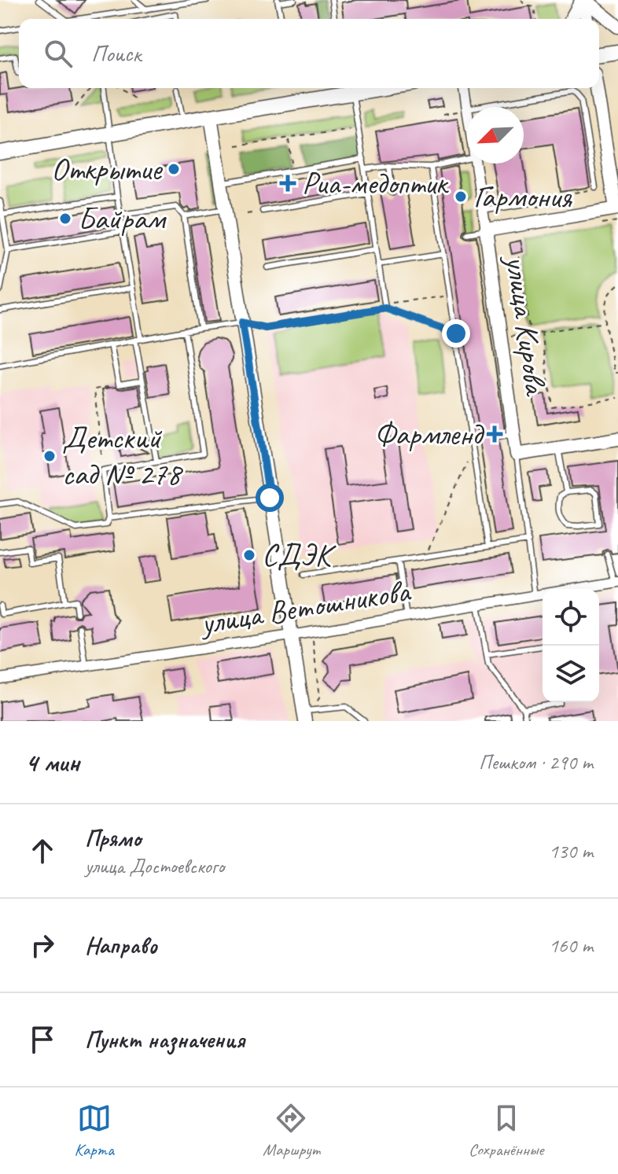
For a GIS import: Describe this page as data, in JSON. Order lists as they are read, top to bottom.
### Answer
{
  "streets": {
    "street": ["улица Кирова", "улица Ветошникова"]
  },
  "places": {
    "other": [
      "Открытие",
      "Гармония",
      "Байрам",
      "Детский сад № 278",
      "СДЭК"
    ],
    "health": ["Риа-медоптик", "Фармленд"]
  },
  "north": "bottom left",
  "page": {
    "search": "Поиск",
    "heading": ["4 мин", "Пешком · 290 m"],
    "list": [
      ["Прямо", "улица Достоевского", "130 m"],
      ["Направо", "160 m"],
      "Пункт назначения"
    ],
    "nav": ["Карта", "Маршрут", "Сохранённые"]
  }
}
